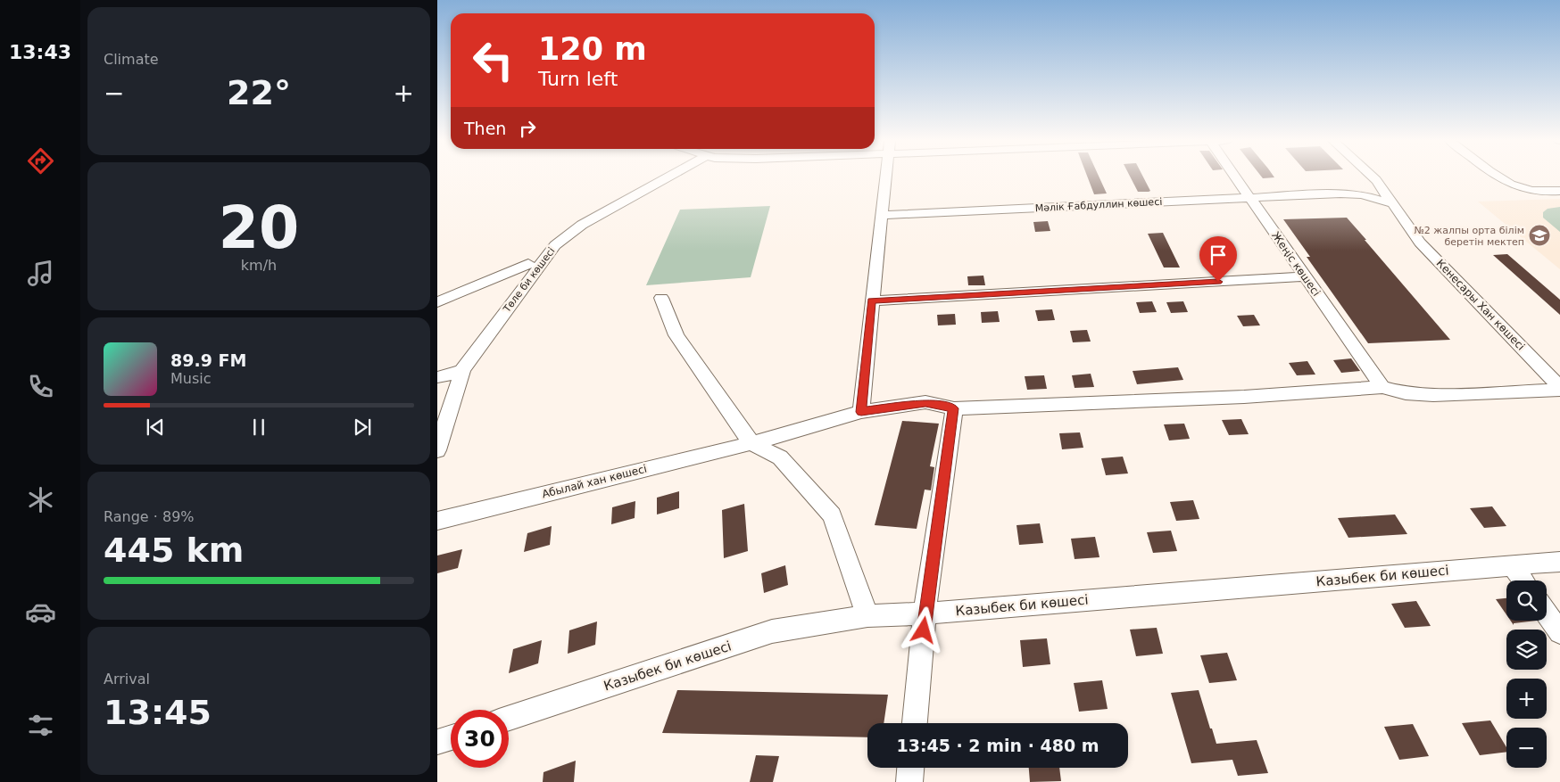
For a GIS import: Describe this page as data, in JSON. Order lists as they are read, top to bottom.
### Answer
{
  "streets": {
    "street": [
      "Мәлік Ғабдуллин көшесі",
      "Жеңіс көшесі",
      "Төле би көшесі",
      "Кенесары Хан көшесі",
      "Абылай хан көшесі",
      "Казыбек би көшесі"
    ]
  },
  "crossings": [
    ["Мәлік Ғабдуллин көшесі", "Жеңіс көшесі"],
    ["Мәлік Ғабдуллин көшесі", "Кенесары Хан көшесі"],
    ["Жеңіс көшесі", "Абылай хан көшесі"],
    ["Кенесары Хан көшесі", "Абылай хан көшесі"]
  ],
  "places": {
    "school or university": ["№2 жалпы орта білім беретін мектеп"]
  },
  "page": {
    "tabs": "13:43",
    "tile": [
      "Climate",
      ["20", "km/h"],
      ["Range · 89%", "445 km"],
      ["Arrival", "13:45"]
    ],
    "turn": ["120 m", "Turn left"],
    "heat": ["−", "22°", "+"],
    "then": "Then",
    "song": ["89.9 FM", "Music"],
    "map_buttons": ["+", "−"],
    "limit": "30",
    "trip": "13:45 · 2 min · 480 m"
  }
}
